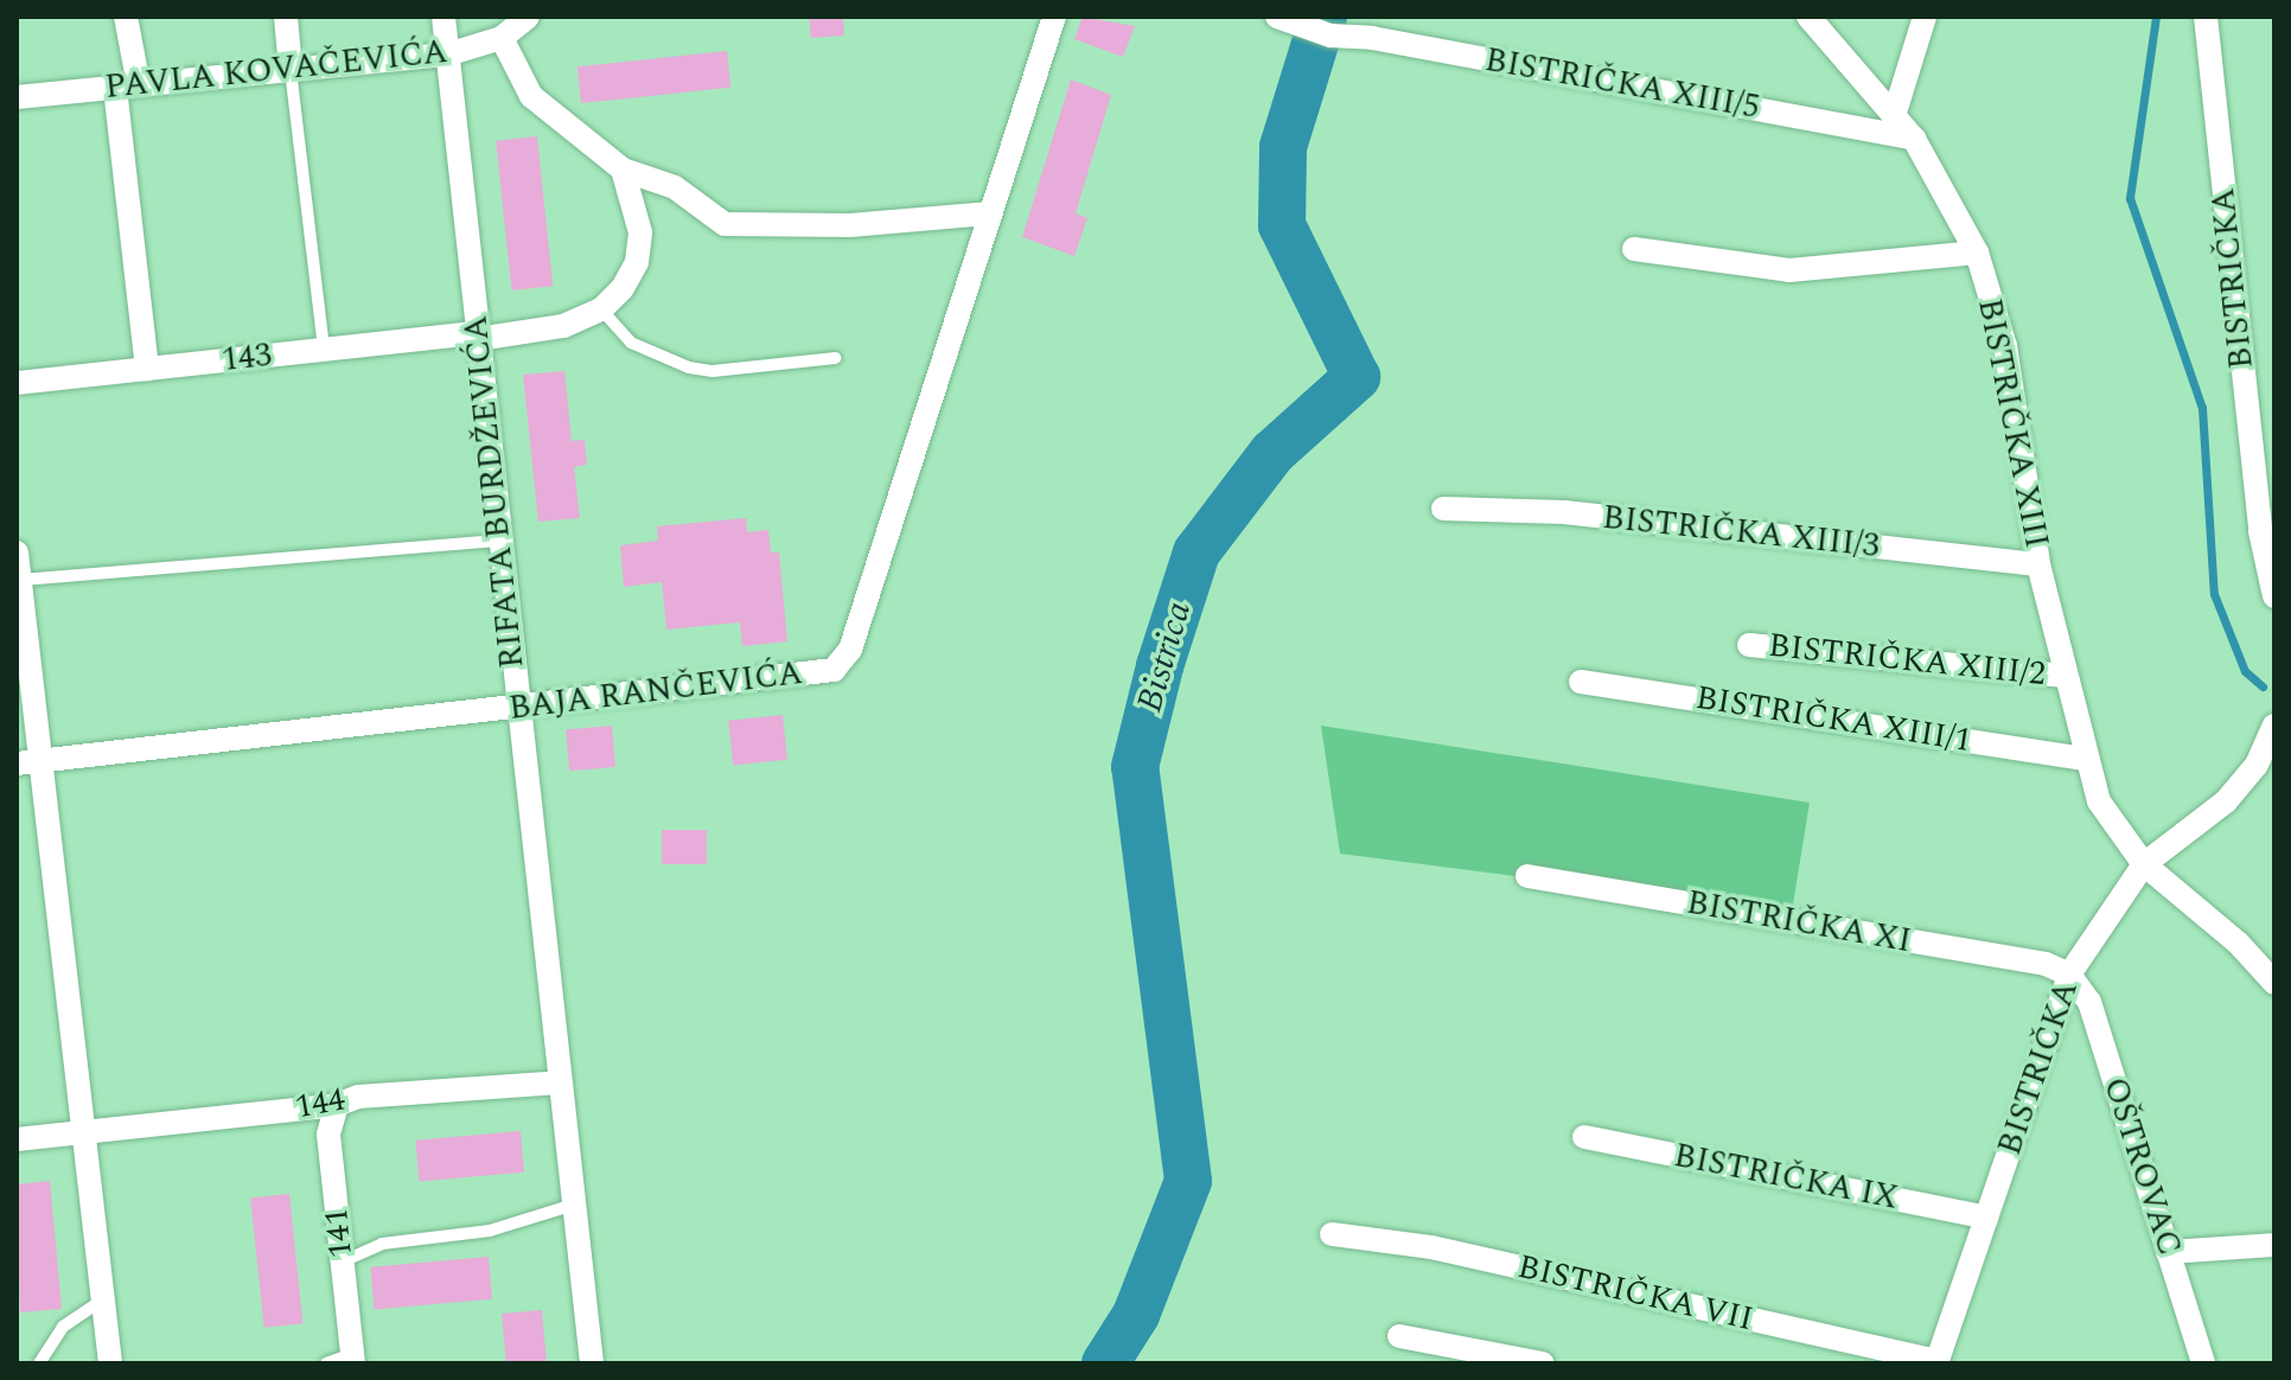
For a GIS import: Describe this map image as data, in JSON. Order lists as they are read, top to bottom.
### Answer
{
  "streets": {
    "street": [
      "PAVLA KOVAČEVIĆA",
      "BISTRIČKA XIII/5",
      "BISTRIČKA",
      "143",
      "BISTRIČKA XIII",
      "RIFATA BURDŽEVIĆA",
      "BISTRIČKA XIII/3",
      "BISTRIČKA XIII/2",
      "BAJA RANČEVIĆA",
      "BISTRIČKA XIII/1",
      "BISTRIČKA XI",
      "144",
      "OŠTROVAC",
      "BISTRIČKA IX",
      "141",
      "BISTRIČKA VII"
    ]
  },
  "crossings": [
    ["PAVLA KOVAČEVIĆA", "RIFATA BURDŽEVIĆA"],
    ["BISTRIČKA XIII/5", "BISTRIČKA XIII"],
    ["BISTRIČKA", "BISTRIČKA XIII"],
    ["BISTRIČKA", "BISTRIČKA XI"],
    ["BISTRIČKA", "OŠTROVAC"],
    ["BISTRIČKA", "BISTRIČKA IX"],
    ["BISTRIČKA", "BISTRIČKA VII"],
    ["143", "RIFATA BURDŽEVIĆA"],
    ["BISTRIČKA XIII", "BISTRIČKA XIII/3"],
    ["BISTRIČKA XIII", "BISTRIČKA XIII/2"],
    ["BISTRIČKA XIII", "BISTRIČKA XIII/1"],
    ["RIFATA BURDŽEVIĆA", "BAJA RANČEVIĆA"],
    ["RIFATA BURDŽEVIĆA", "144"],
    ["BISTRIČKA XI", "OŠTROVAC"],
    ["144", "141"]
  ],
  "water": ["Bistrica"]
}
